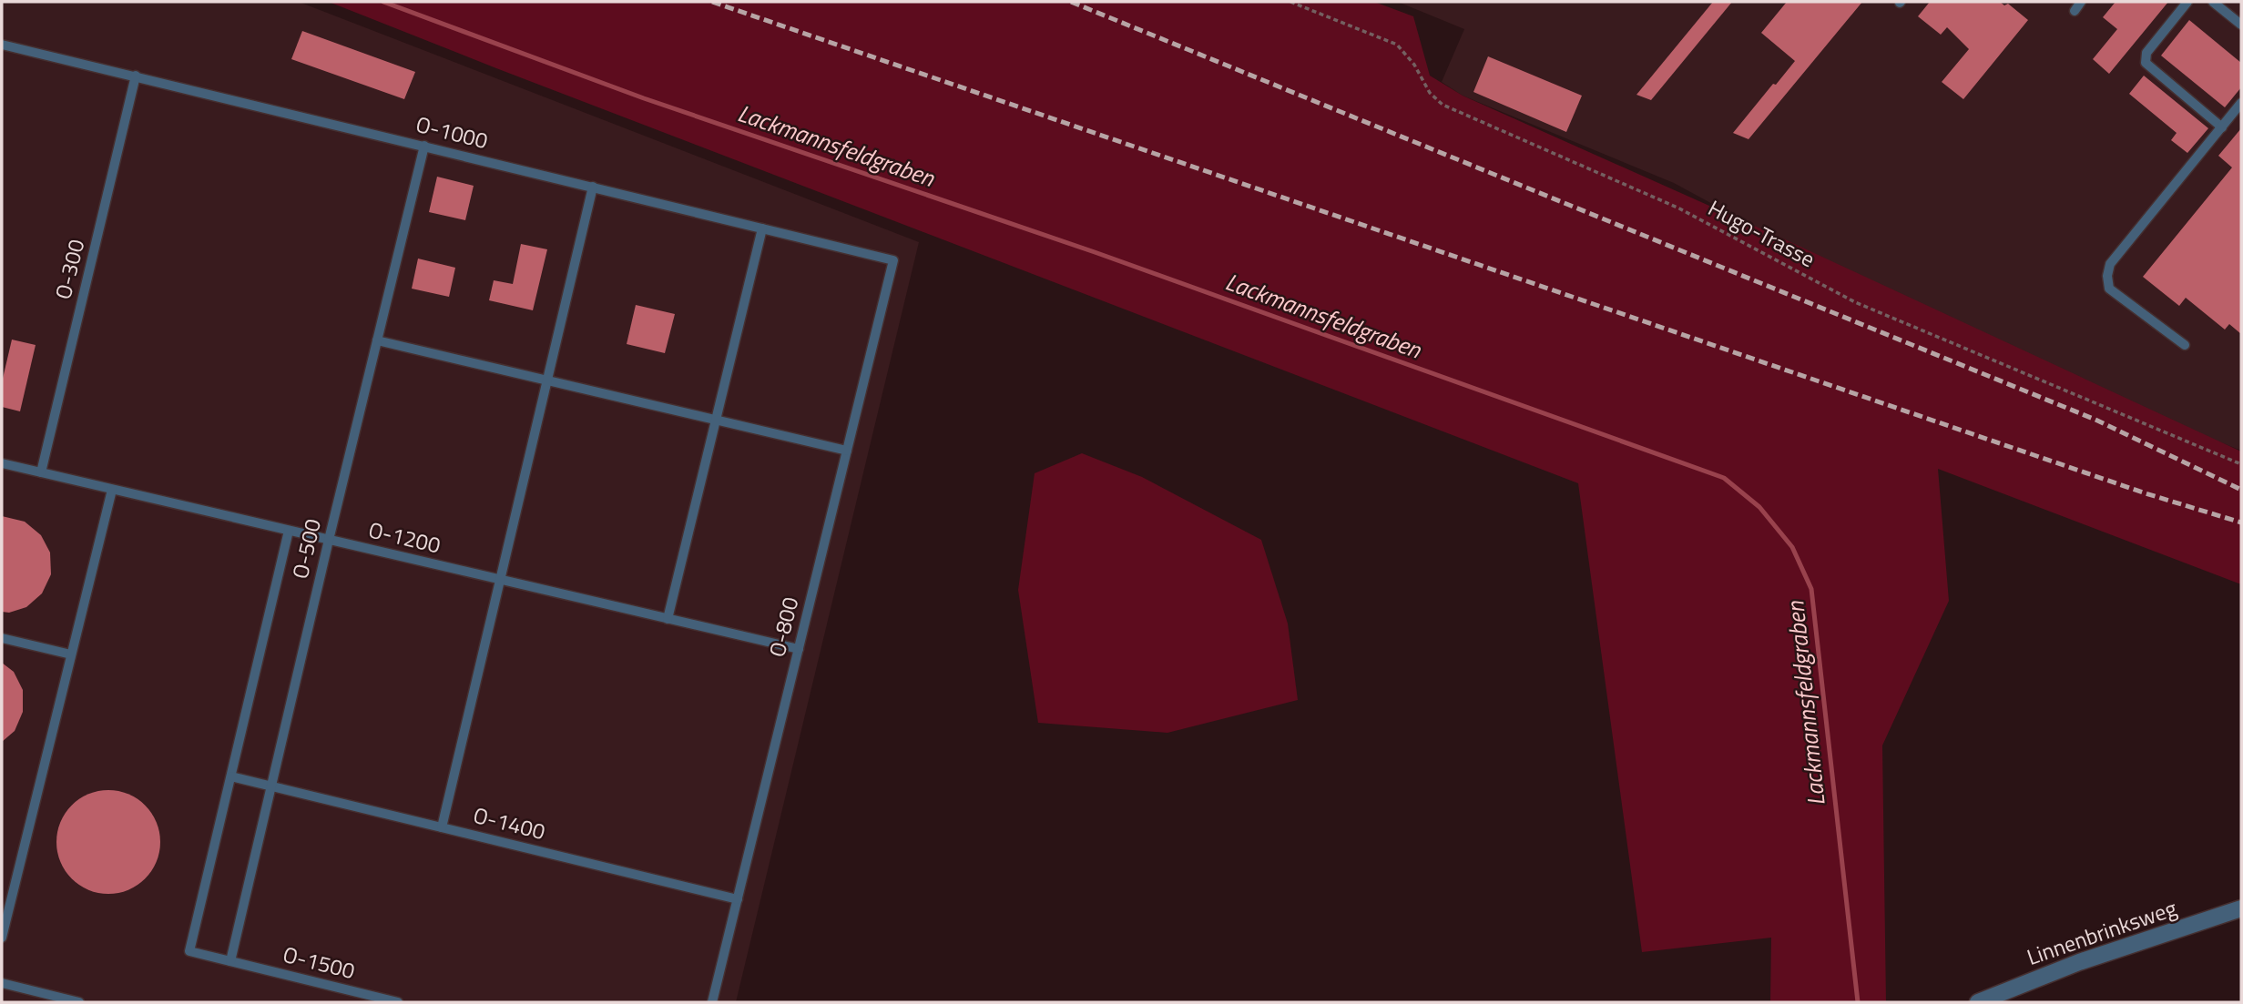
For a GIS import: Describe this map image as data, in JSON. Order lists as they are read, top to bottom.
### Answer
{
  "streets": {
    "street": ["Linnenbrinksweg"],
    "lane": [
      "O-1000",
      "O-300",
      "O-1200",
      "O-500",
      "O-800",
      "O-1400",
      "O-1500"
    ],
    "path": ["Hugo-Trasse"]
  },
  "crossings": [
    ["O-1000", "O-300"],
    ["O-1000", "O-500"],
    ["O-1000", "O-800"],
    ["O-300", "O-1200"],
    ["O-1200", "O-500"],
    ["O-1200", "O-800"],
    ["O-500", "O-1400"],
    ["O-500", "O-1500"],
    ["O-800", "O-1400"],
    ["O-1400", "O-1500"]
  ],
  "water": ["Lackmannsfeldgraben"]
}
